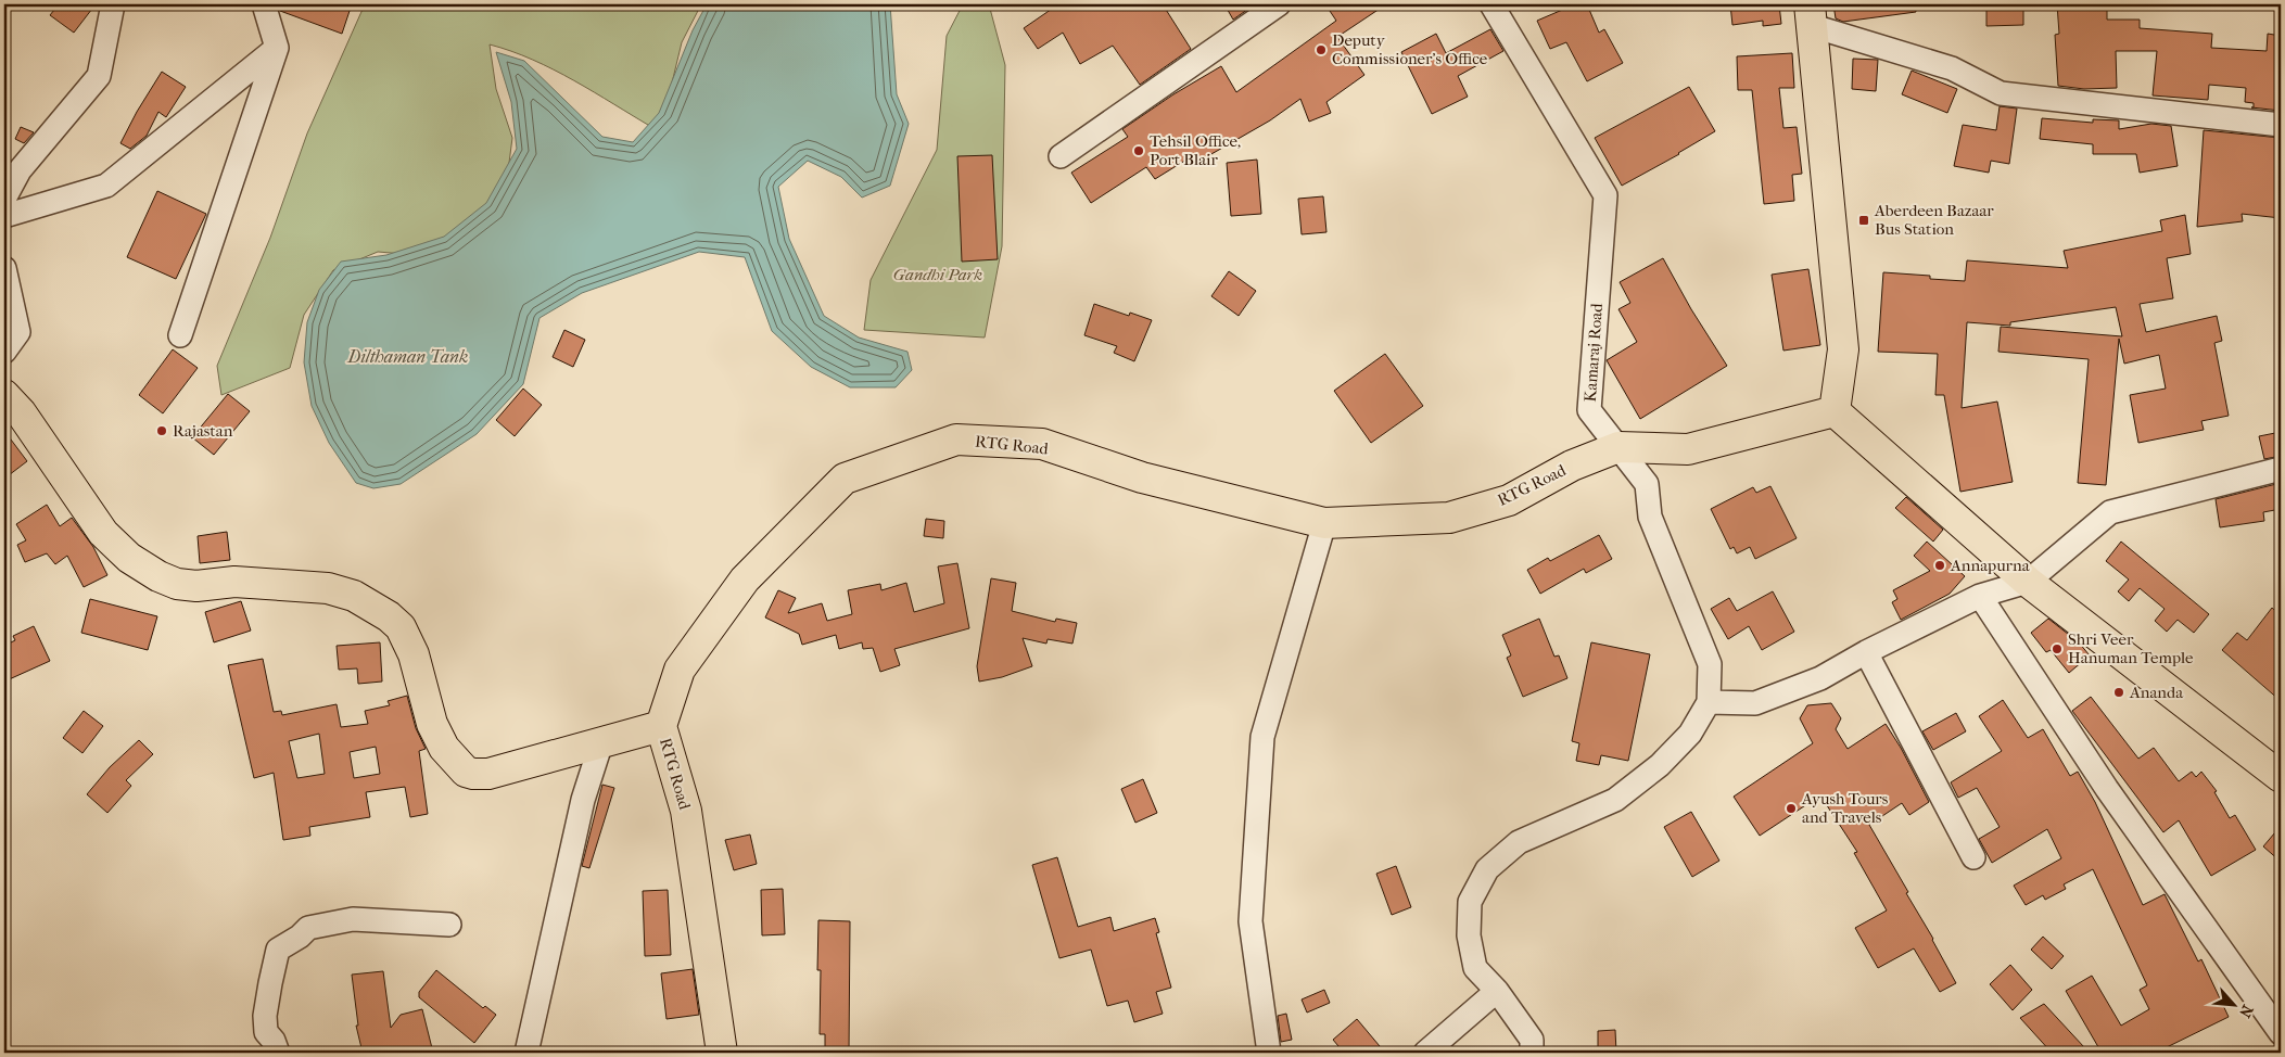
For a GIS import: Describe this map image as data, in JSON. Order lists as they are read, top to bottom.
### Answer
{
  "streets": {
    "main road": ["RTG Road"],
    "street": ["Kamaraj Road"]
  },
  "crossings": [
    ["Kamaraj Road", "RTG Road"]
  ],
  "water": ["Dilthaman Tank"],
  "parks": ["Gandhi Park"],
  "places": {
    "other": [
      "Deputy Commissioner's Office",
      "Tehsil Office, Port Blair",
      "Rajastan",
      "Annapurna",
      "Shri Veer Hanuman Temple",
      "Ananda",
      "Ayush Tours and Travels"
    ],
    "transit": ["Aberdeen Bazaar Bus Station"]
  },
  "north": "bottom right"
}
